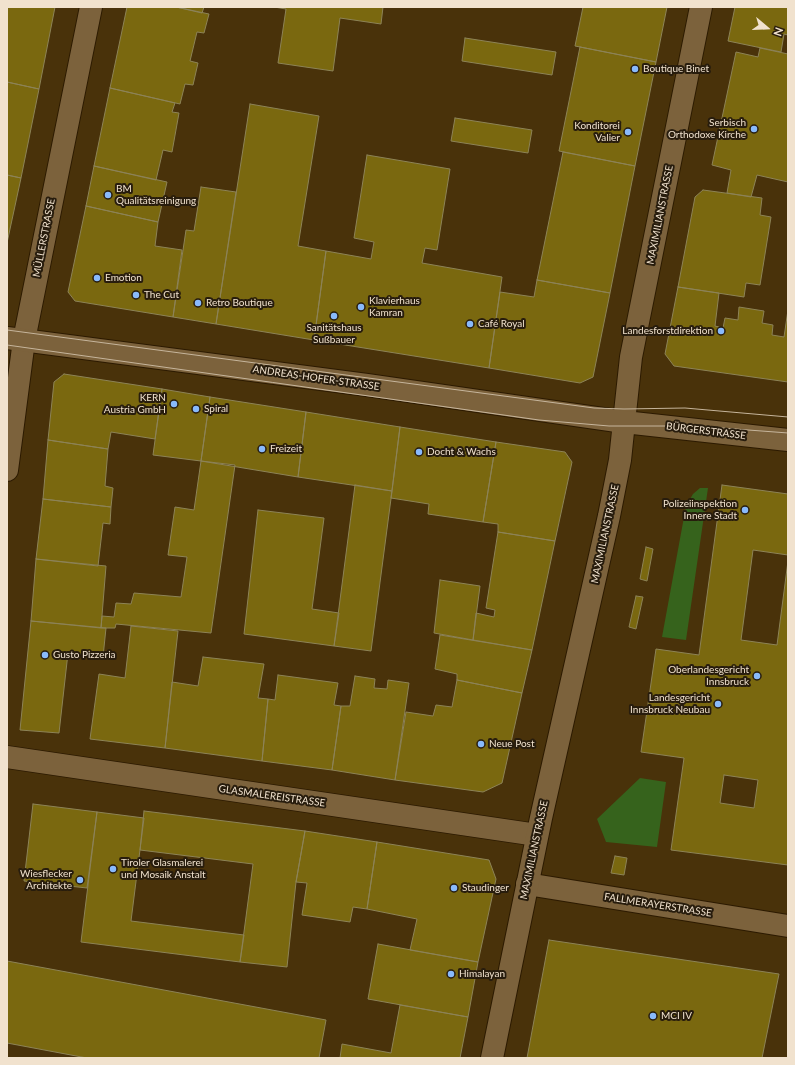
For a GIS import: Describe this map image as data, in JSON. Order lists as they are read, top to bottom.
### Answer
{
  "streets": {
    "street": [
      "MAXIMILIANSTRASSE",
      "MÜLLERSTRASSE",
      "ANDREAS-HOFER-STRASSE",
      "BÜRGERSTRASSE",
      "GLASMALEREISTRASSE",
      "FALLMERAYERSTRASSE"
    ]
  },
  "crossings": [
    ["MAXIMILIANSTRASSE", "ANDREAS-HOFER-STRASSE"],
    ["MAXIMILIANSTRASSE", "BÜRGERSTRASSE"],
    ["MAXIMILIANSTRASSE", "GLASMALEREISTRASSE"],
    ["MAXIMILIANSTRASSE", "FALLMERAYERSTRASSE"],
    ["MÜLLERSTRASSE", "ANDREAS-HOFER-STRASSE"],
    ["ANDREAS-HOFER-STRASSE", "BÜRGERSTRASSE"]
  ],
  "places": [
    "Boutique Binet",
    "Serbisch Orthodoxe Kirche",
    "Konditorei Valier",
    "BM Qualitätsreinigung",
    "Emotion",
    "The Cut",
    "Retro Boutique",
    "Klavierhaus Kamran",
    "Sanitätshaus Sußbauer",
    "Café Royal",
    "Landesforstdirektion",
    "KERN Austria GmbH",
    "Spiral",
    "Freizeit",
    "Docht & Wachs",
    "Polizeiinspektion Innere Stadt",
    "Gusto Pizzeria",
    "Oberlandesgericht Innsbruck",
    "Landesgericht Innsbruck Neubau",
    "Neue Post",
    "Tiroler Glasmalerei und Mosaik Anstalt",
    "Wiesflecker Architekte",
    "Staudinger",
    "Himalayan",
    "MCI IV"
  ],
  "north": "right"
}
